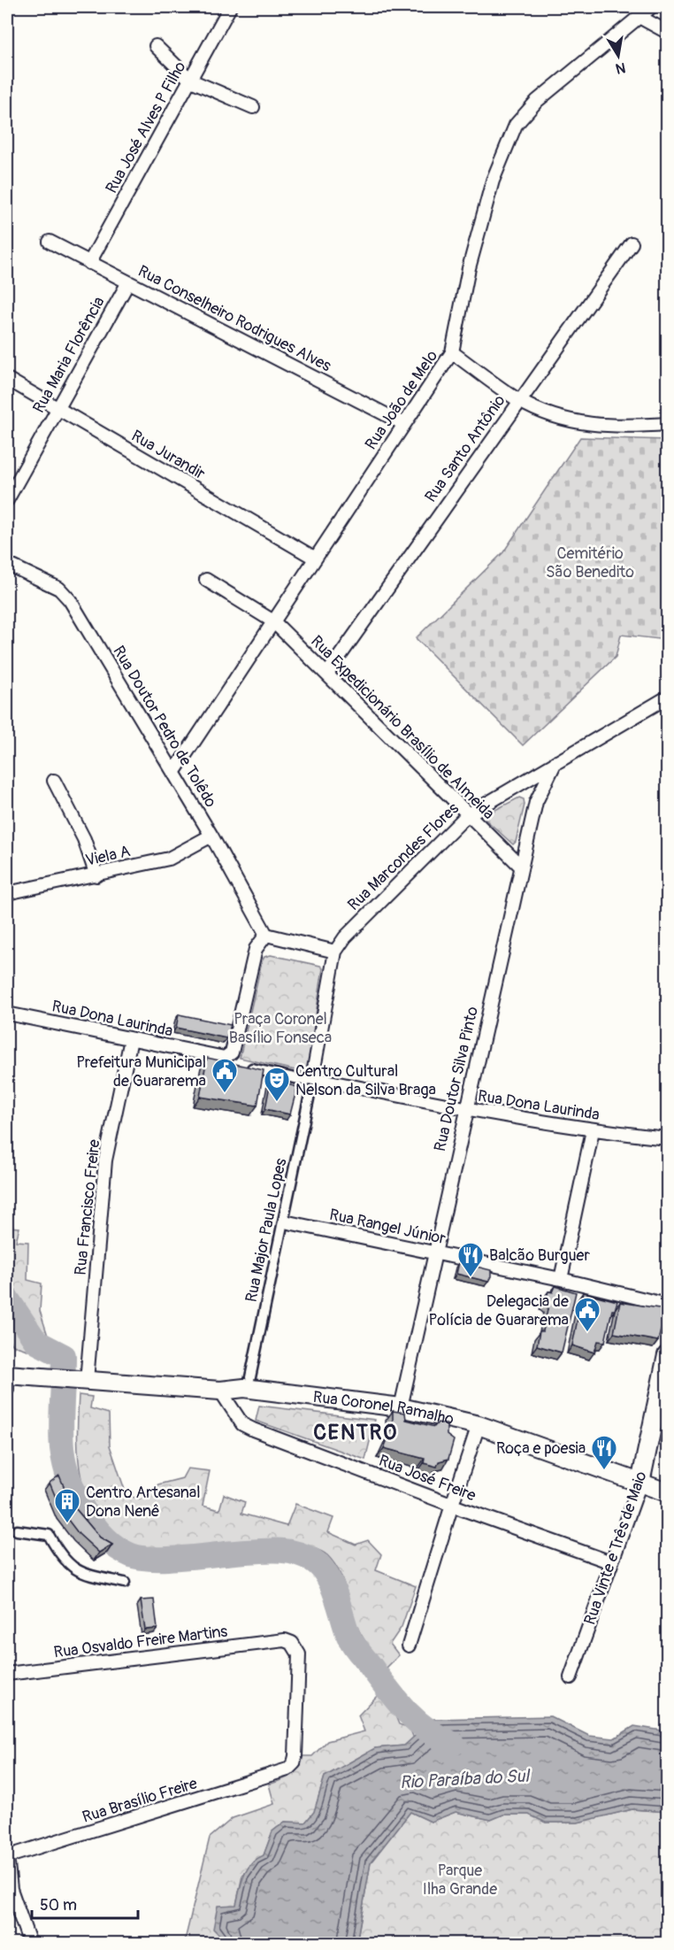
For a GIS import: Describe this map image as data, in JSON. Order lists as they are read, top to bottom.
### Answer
{
  "streets": {
    "main road": ["Rua Coronel Ramalho", "Rua Vinte e Três de Maio"],
    "street": [
      "Rua José Alves P Filho",
      "Rua Conselheiro Rodrigues Alves",
      "Rua Maria Florência",
      "Rua João de Melo",
      "Rua Santo Antônio",
      "Rua Jurandir",
      "Rua Doutor Pedro de Tolêdo",
      "Rua Expedicionário Brasílio de Almeida",
      "Viela A",
      "Rua Marcondes Flores",
      "Rua Dona Laurinda",
      "Rua Doutor Silva Pinto",
      "Rua Francisco Freire",
      "Rua Rangel Júnior",
      "Rua Major Paula Lopes",
      "Rua José Freire",
      "Rua Osvaldo Freire Martins",
      "Rua Brasílio Freire"
    ]
  },
  "crossings": [
    ["Rua José Alves P Filho", "Rua Conselheiro Rodrigues Alves"],
    ["Rua Conselheiro Rodrigues Alves", "Rua Maria Florência"],
    ["Rua Conselheiro Rodrigues Alves", "Rua João de Melo"],
    ["Rua Maria Florência", "Rua Jurandir"],
    ["Rua João de Melo", "Rua Jurandir"],
    ["Rua João de Melo", "Rua Doutor Pedro de Tolêdo"],
    ["Rua João de Melo", "Rua Expedicionário Brasílio de Almeida"],
    ["Rua Santo Antônio", "Rua Expedicionário Brasílio de Almeida"],
    ["Rua Doutor Pedro de Tolêdo", "Viela A"],
    ["Rua Doutor Pedro de Tolêdo", "Rua Dona Laurinda"],
    ["Rua Expedicionário Brasílio de Almeida", "Rua Marcondes Flores"],
    ["Rua Expedicionário Brasílio de Almeida", "Rua Doutor Silva Pinto"],
    ["Rua Marcondes Flores", "Rua Dona Laurinda"],
    ["Rua Marcondes Flores", "Rua Doutor Silva Pinto"],
    ["Rua Marcondes Flores", "Rua Major Paula Lopes"],
    ["Rua Dona Laurinda", "Rua Doutor Silva Pinto"],
    ["Rua Dona Laurinda", "Rua Francisco Freire"],
    ["Rua Dona Laurinda", "Rua Major Paula Lopes"],
    ["Rua Doutor Silva Pinto", "Rua Rangel Júnior"],
    ["Rua Doutor Silva Pinto", "Rua Coronel Ramalho"],
    ["Rua Francisco Freire", "Rua Coronel Ramalho"],
    ["Rua Coronel Ramalho", "Rua José Freire"],
    ["Rua Coronel Ramalho", "Rua Vinte e Três de Maio"],
    ["Rua José Freire", "Rua Vinte e Três de Maio"],
    ["Rua Osvaldo Freire Martins", "Rua Brasílio Freire"]
  ],
  "districts": ["CENTRO"],
  "water": ["Rio Paraíba do Sul"],
  "parks": ["Cemitério São Benedito", "Praça Coronel Basílio Fonseca", "Parque Ilha Grande"],
  "places": {
    "public building": ["Prefeitura Municipal de Guararema", "Delegacia de Polícia de Guararema"],
    "theatre": ["Centro Cultural Nelson da Silva Braga"],
    "restaurant": ["Balcão Burguer", "Roça e poesia"],
    "building": ["Centro Artesanal Dona Nenê"]
  },
  "scale_bar": "50 m",
  "north": "bottom"
}
